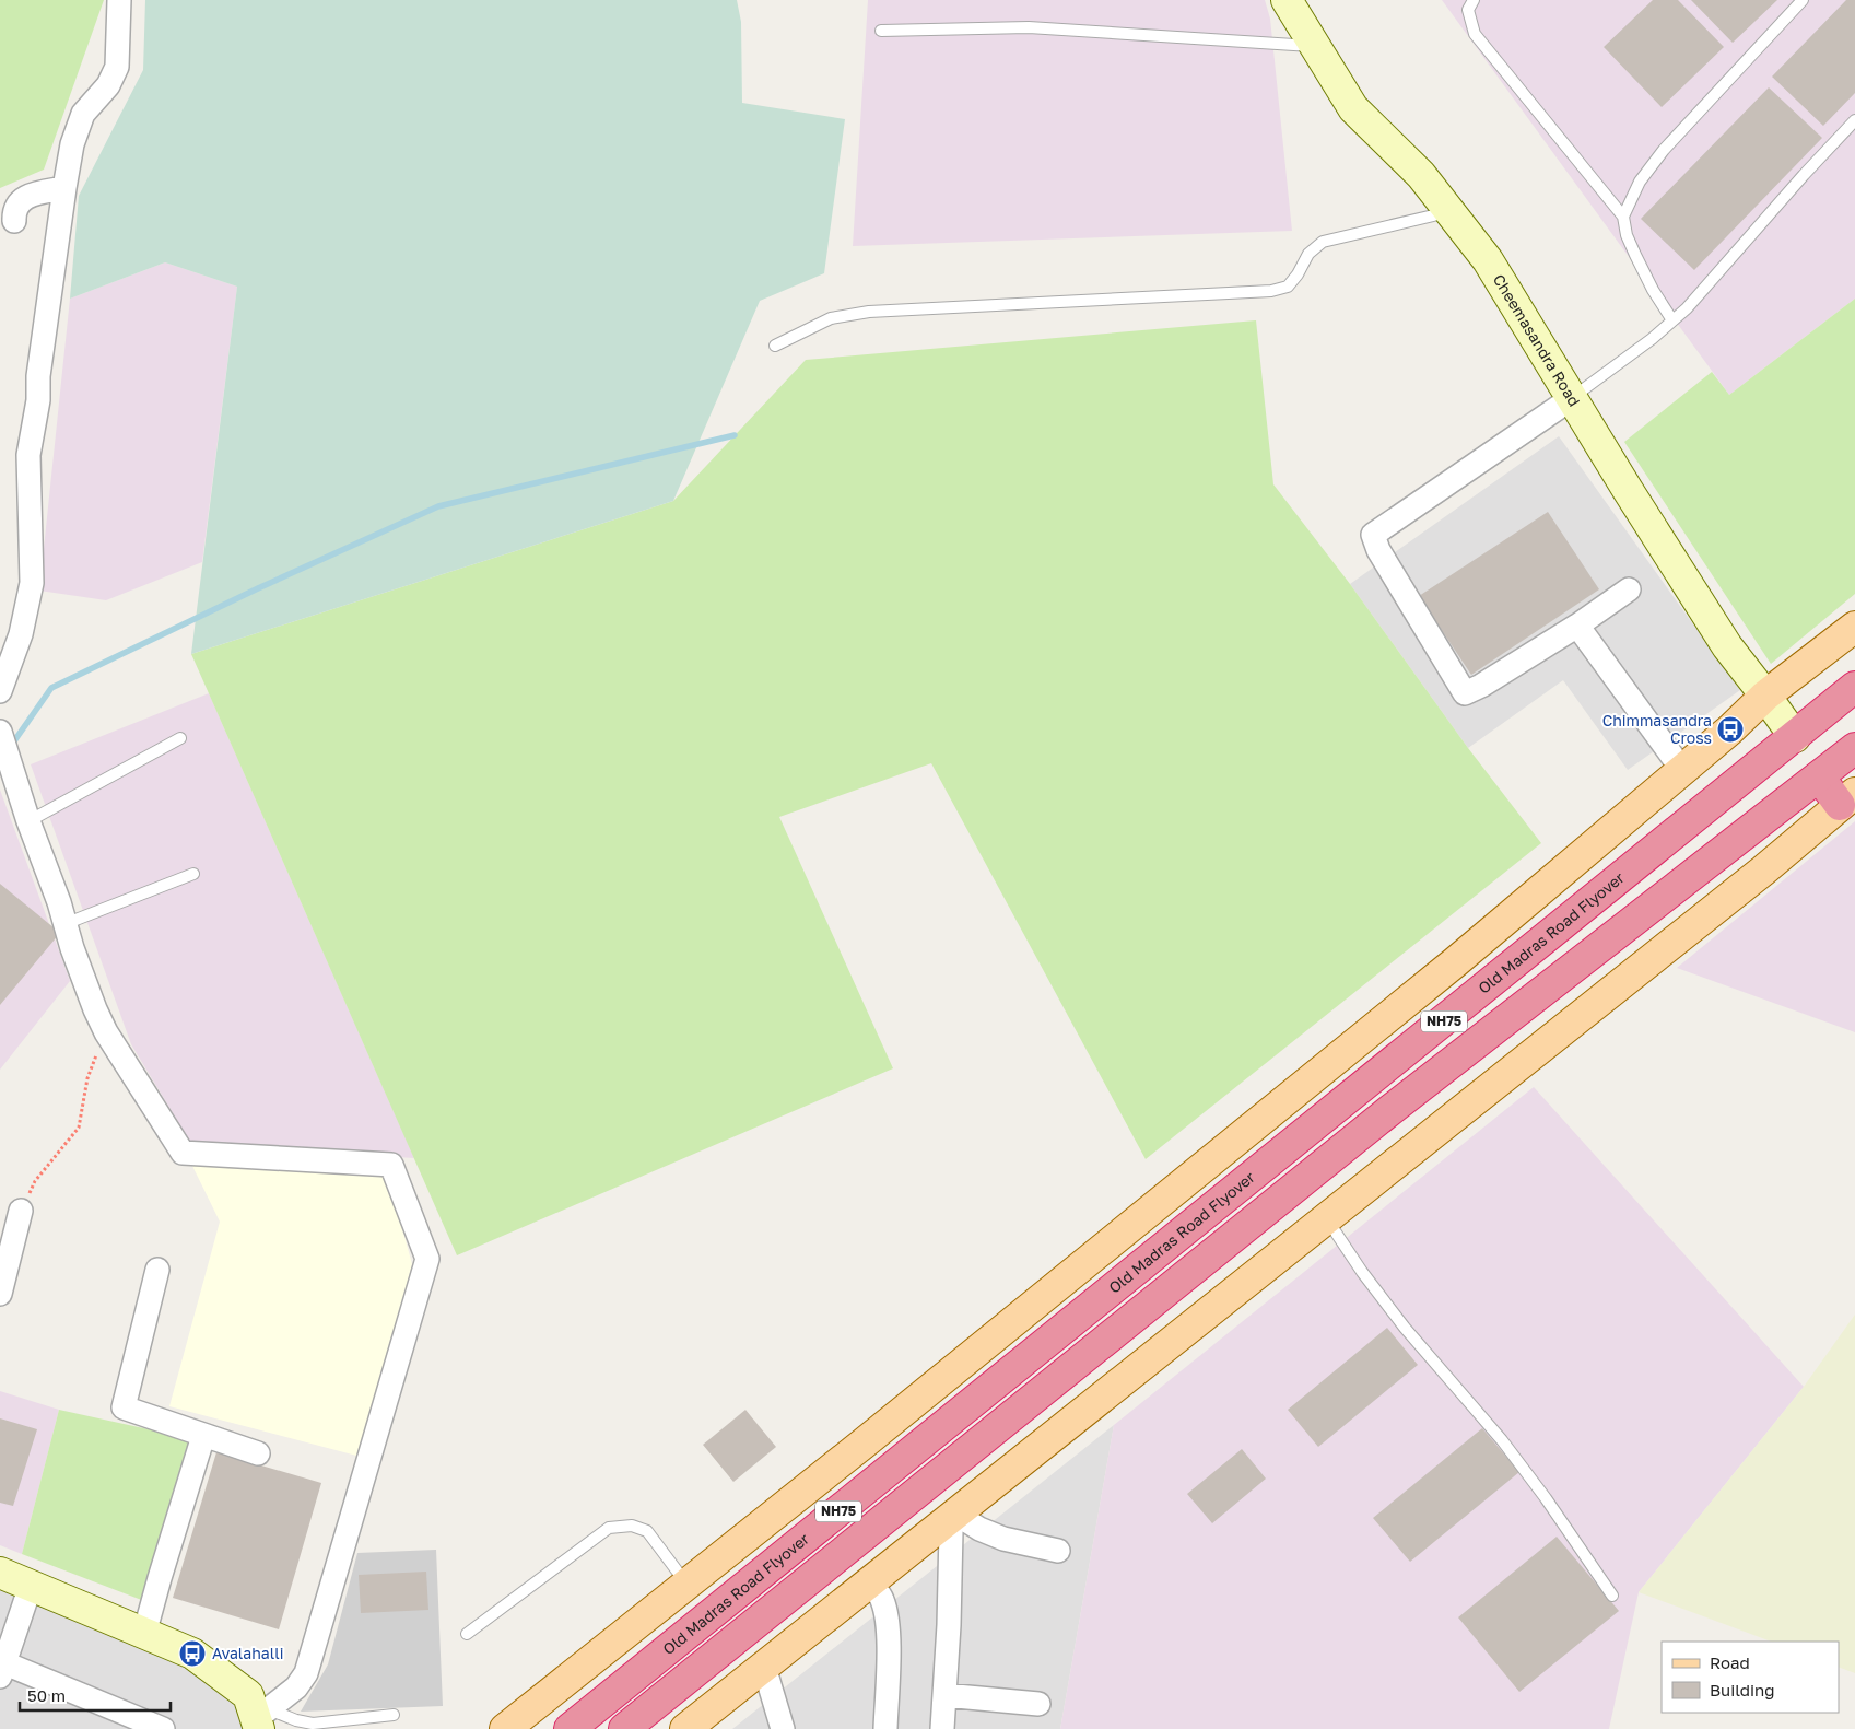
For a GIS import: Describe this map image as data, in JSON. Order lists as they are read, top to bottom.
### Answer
{
  "streets": {
    "highway": ["Old Madras Road Flyover", "NH75"],
    "street": ["Cheemasandra Road"]
  },
  "crossings": [
    ["Cheemasandra Road", "Old Madras Road Flyover"],
    ["Cheemasandra Road", "NH75"],
    ["Old Madras Road Flyover", "NH75"]
  ],
  "places": {
    "bus stop": ["Chimmasandra Cross", "Avalahalli"]
  },
  "legend": ["Road", "Building"],
  "scale_bar": "50 m"
}
